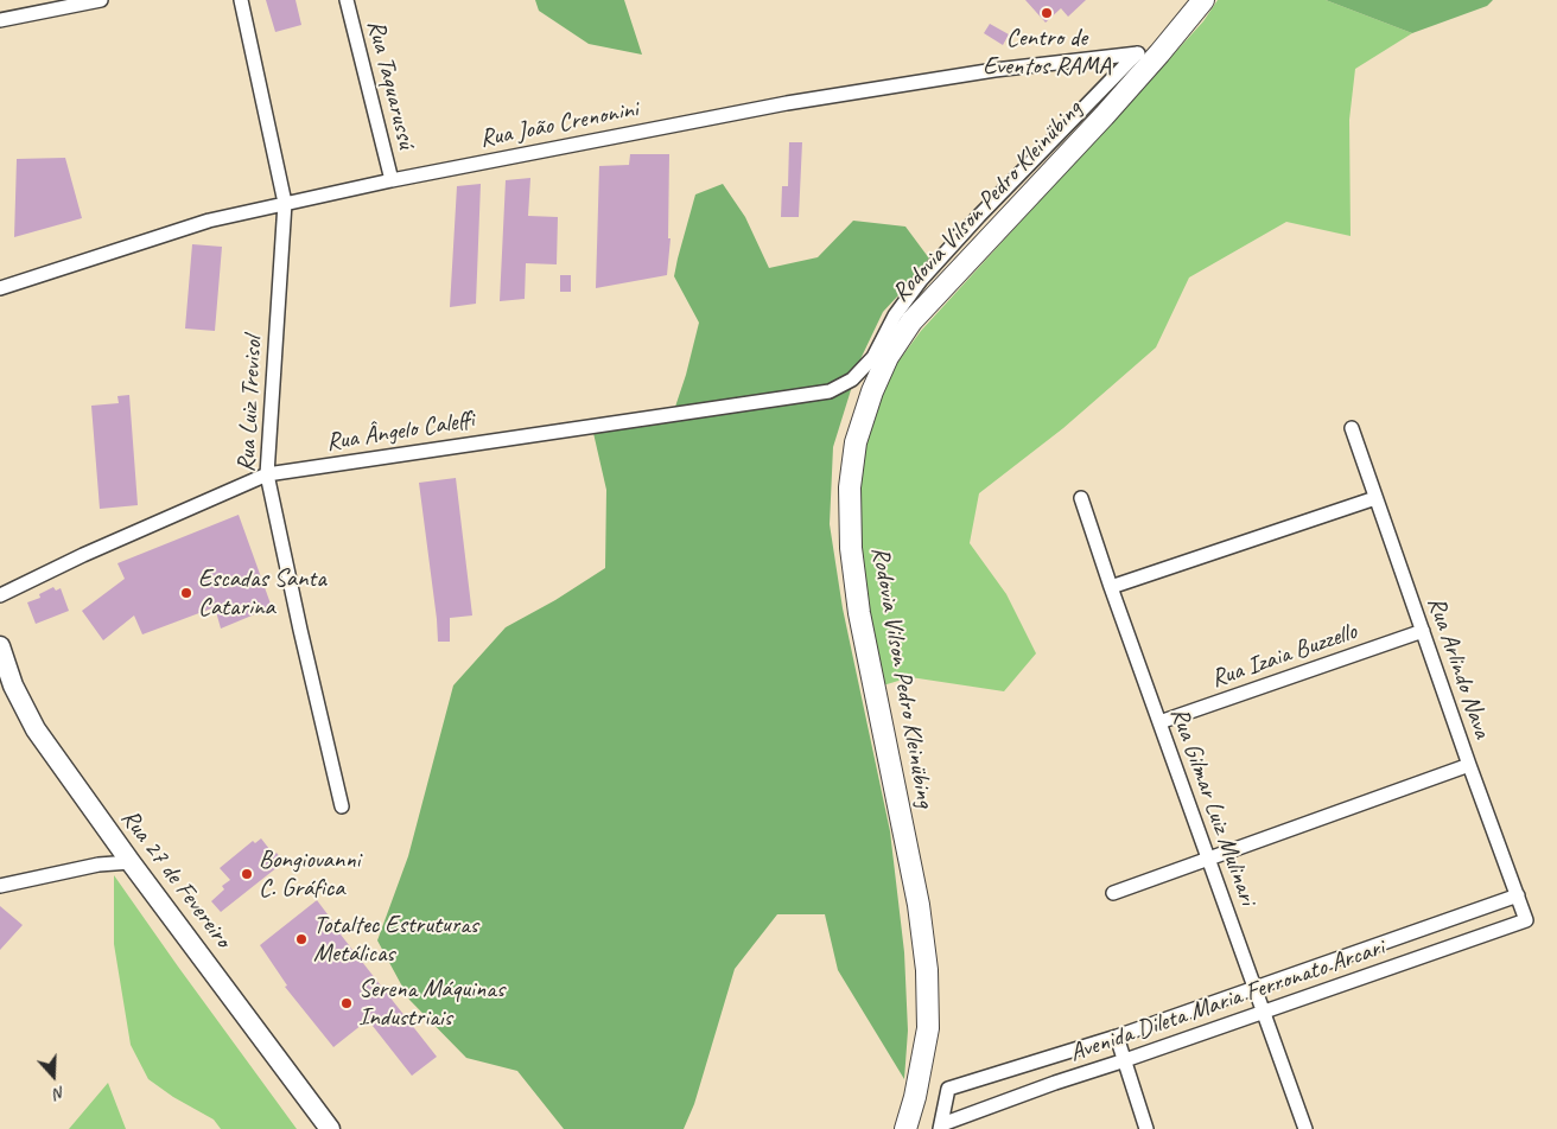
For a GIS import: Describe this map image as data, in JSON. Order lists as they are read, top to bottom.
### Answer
{
  "streets": {
    "main road": ["Rodovia Vilson Pedro Kleinübing", "Rua 27 de Fevereiro"],
    "street": [
      "Rua Taquarussú",
      "Rua João Crenonini",
      "Rua Luiz Trevisol",
      "Rua Ângelo Caleffi",
      "Rua Izaia Buzzello",
      "Rua Arlindo Nava",
      "Rua Gilmar Luiz Mulinari",
      "Avenida Dileta Maria Ferronato Arcari"
    ]
  },
  "crossings": [
    ["Rua Taquarussú", "Rua João Crenonini"],
    ["Rua João Crenonini", "Rodovia Vilson Pedro Kleinübing"],
    ["Rua João Crenonini", "Rua Luiz Trevisol"],
    ["Rua João Crenonini", "Rua Ângelo Caleffi"],
    ["Rua Luiz Trevisol", "Rua Ângelo Caleffi"],
    ["Rua Izaia Buzzello", "Rua Arlindo Nava"],
    ["Rua Izaia Buzzello", "Rua Gilmar Luiz Mulinari"],
    ["Rua Arlindo Nava", "Avenida Dileta Maria Ferronato Arcari"],
    ["Rua Gilmar Luiz Mulinari", "Avenida Dileta Maria Ferronato Arcari"]
  ],
  "places": [
    "Centro de Eventos RAMA",
    "Escadas Santa Catarina",
    "Bongiovanni C. Gráfica",
    "Totaltec Estruturas Metálicas",
    "Serena Máquinas Industriais"
  ],
  "north": "bottom"
}
